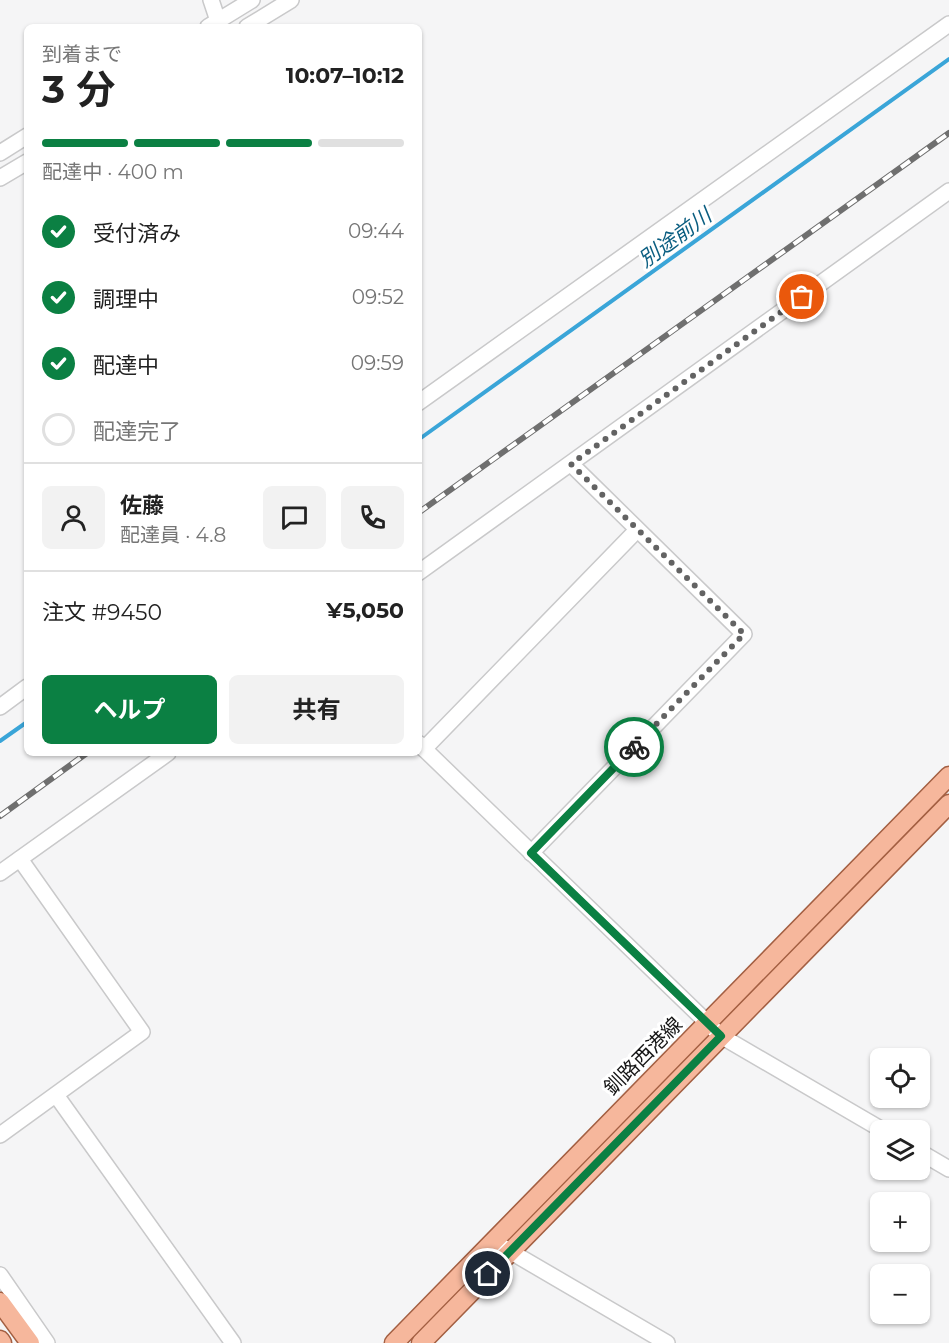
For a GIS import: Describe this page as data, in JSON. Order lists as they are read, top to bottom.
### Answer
{
  "streets": {
    "main road": ["釧路西港線"]
  },
  "water": ["別途前川"],
  "page": {
    "heading": ["3 分", "到着まで", "10:07–10:12"],
    "panel": [
      "佐藤",
      "配達員 · 4.8",
      "注文 #9450",
      "¥5,050"
    ],
    "bar": "配達中 · 400 m",
    "list": [
      ["受付済み", "09:44"],
      ["調理中", "09:52"],
      ["配達中", "09:59"],
      "配達完了"
    ],
    "buttons": ["ヘルプ", "共有"],
    "map_buttons": ["+", "−"]
  }
}
